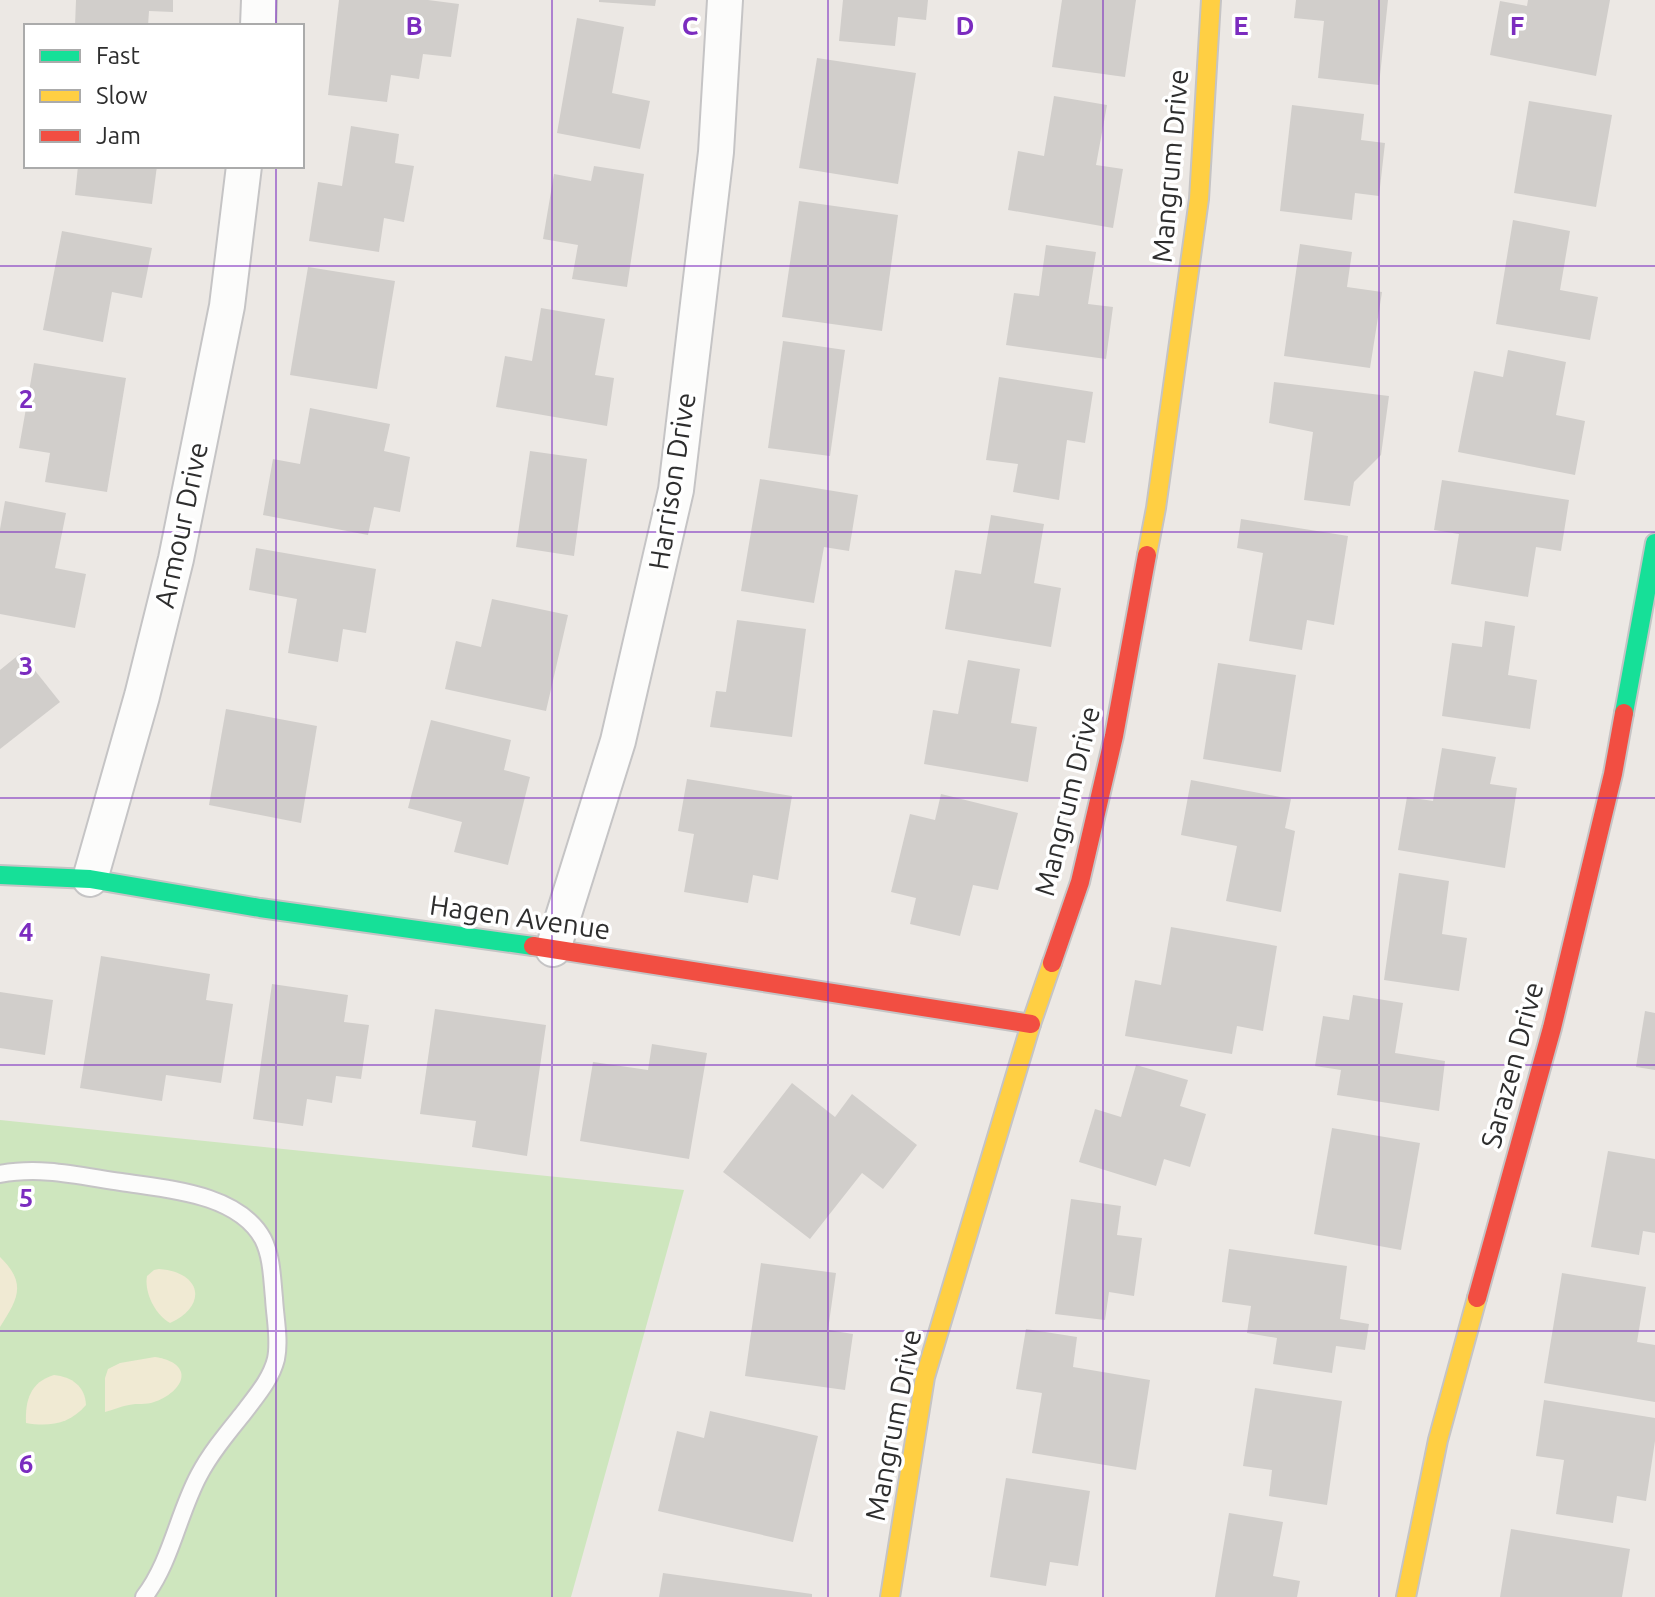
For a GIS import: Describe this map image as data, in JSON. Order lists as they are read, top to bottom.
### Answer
{
  "streets": {
    "street": [
      "Mangrum Drive",
      "Harrison Drive",
      "Armour Drive",
      "Hagen Avenue",
      "Sarazen Drive"
    ]
  },
  "crossings": [
    ["Mangrum Drive", "Hagen Avenue"],
    ["Harrison Drive", "Hagen Avenue"],
    ["Armour Drive", "Hagen Avenue"]
  ],
  "legend": ["Fast", "Slow", "Jam"],
  "grid": {
    "columns": [
      "B",
      "C",
      "D",
      "E",
      "F"
    ],
    "rows": [
      "2",
      "3",
      "4",
      "5",
      "6"
    ]
  }
}
